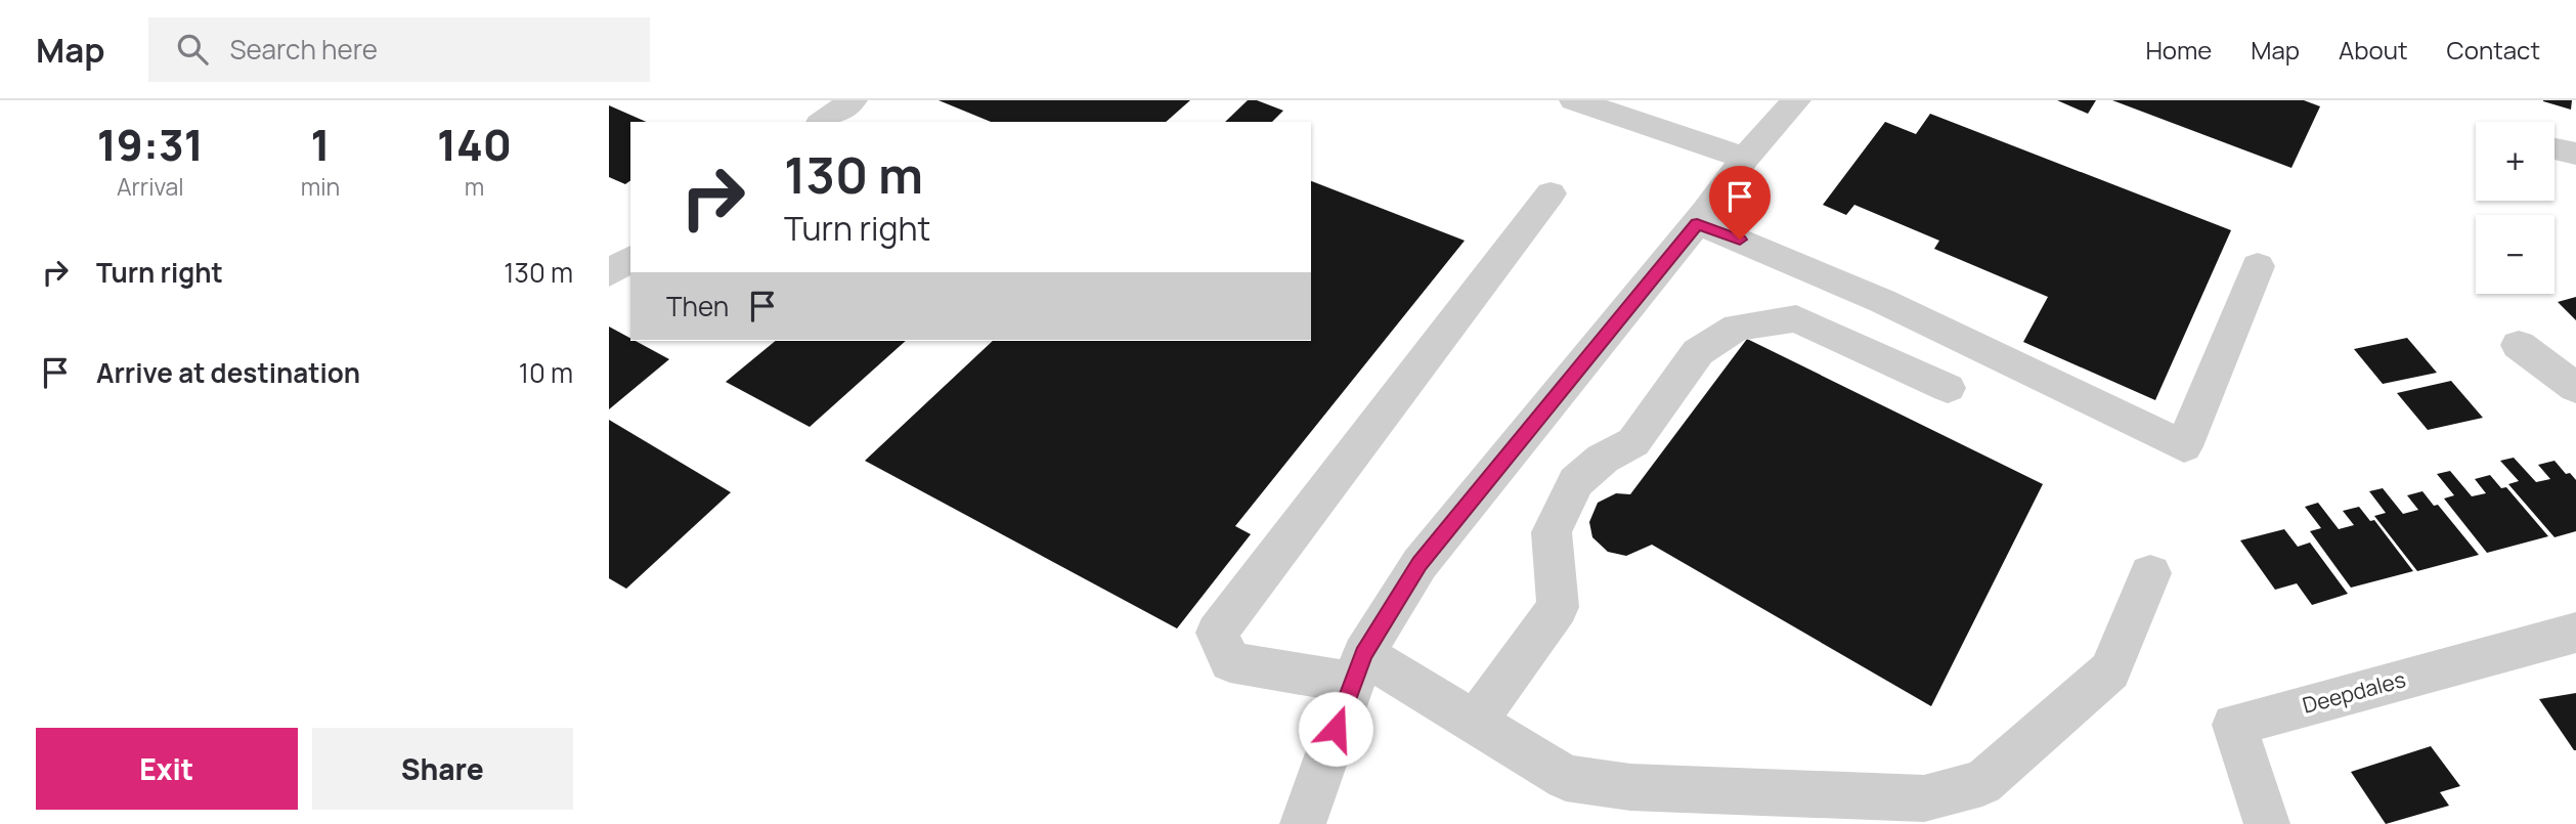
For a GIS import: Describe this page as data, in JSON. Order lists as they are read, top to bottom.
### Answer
{
  "streets": {
    "street": ["Deepdales"]
  },
  "page": {
    "header": "Map",
    "search": "Search here",
    "nav": [
      "Home",
      "Map",
      "About",
      "Contact"
    ],
    "eta": [
      "19:31",
      "Arrival",
      "1",
      "min",
      "140",
      "m"
    ],
    "map_buttons": ["+", "−"],
    "turn": ["130 m", "Turn right"],
    "list": [
      {
        "name": "Turn right",
        "value": "130 m"
      },
      {
        "name": "Arrive at destination",
        "value": "10 m"
      }
    ],
    "then": "Then",
    "buttons": ["Exit", "Share"]
  }
}
